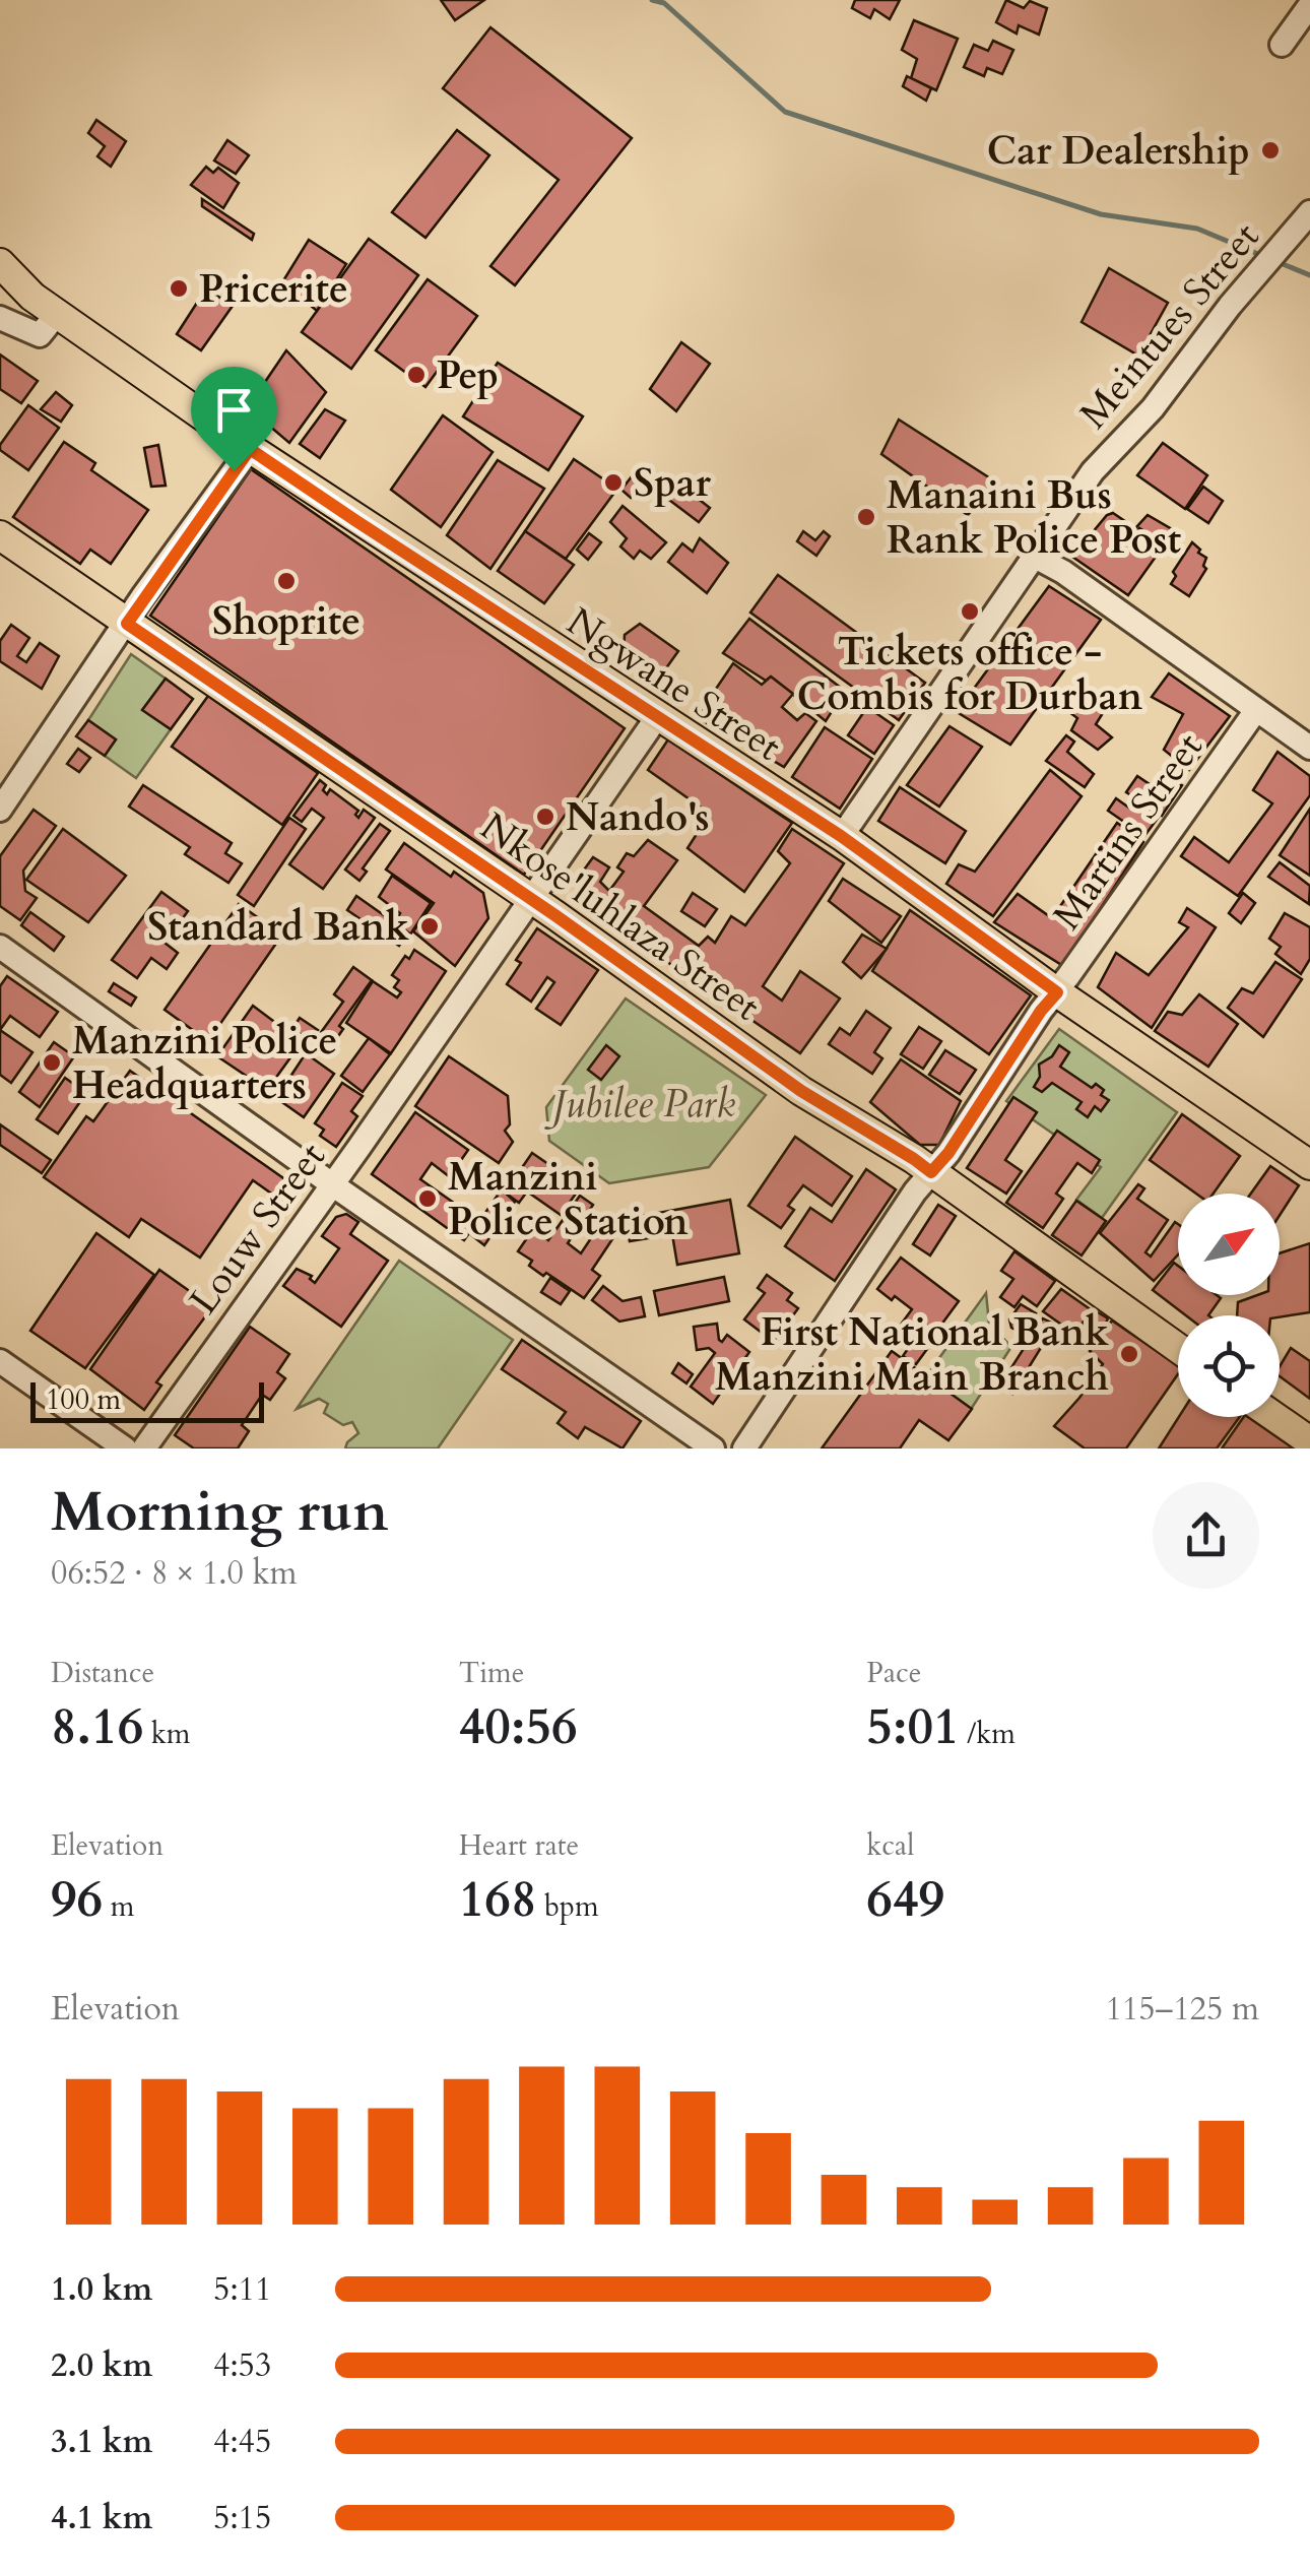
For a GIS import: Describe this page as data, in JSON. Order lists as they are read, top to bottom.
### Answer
{
  "streets": {
    "main road": ["Ngwane Street", "Nkose'luhlaza Street"],
    "street": ["Meintues Street", "Martins Street", "Louw Street"]
  },
  "crossings": [
    ["Meintues Street", "Ngwane Street"],
    ["Ngwane Street", "Martins Street"],
    ["Ngwane Street", "Louw Street"],
    ["Martins Street", "Nkose'luhlaza Street"],
    ["Nkose'luhlaza Street", "Louw Street"]
  ],
  "parks": ["Jubilee Park"],
  "places": [
    "Car Dealership",
    "Pricerite",
    "Pep",
    "Spar",
    "Manaini Bus Rank Police Post",
    "Shoprite",
    "Tickets office - Combis for Durban",
    "Nando's",
    "Standard Bank",
    "Manzini Police Headquarters",
    "Manzini Police Station",
    "First National Bank Manzini Main Branch"
  ],
  "scale_bar": "100 m",
  "north": "top right",
  "page": {
    "scale": "100 m",
    "heading": ["Morning run", "06:52 · 8 × 1.0 km"],
    "stats": [
      ["Distance", "8.16 km"],
      ["Time", "40:56"],
      ["Pace", "5:01 /km"],
      ["Elevation", "96 m"],
      ["Heart rate", "168 bpm"],
      ["kcal", "649"]
    ],
    "chart": ["Elevation", "115–125 m"],
    "list": [
      {
        "name": "1.0 km",
        "note": "5:11"
      },
      {
        "name": "2.0 km",
        "note": "4:53"
      },
      {
        "name": "3.1 km",
        "note": "4:45"
      },
      {
        "name": "4.1 km",
        "note": "5:15"
      }
    ]
  }
}
